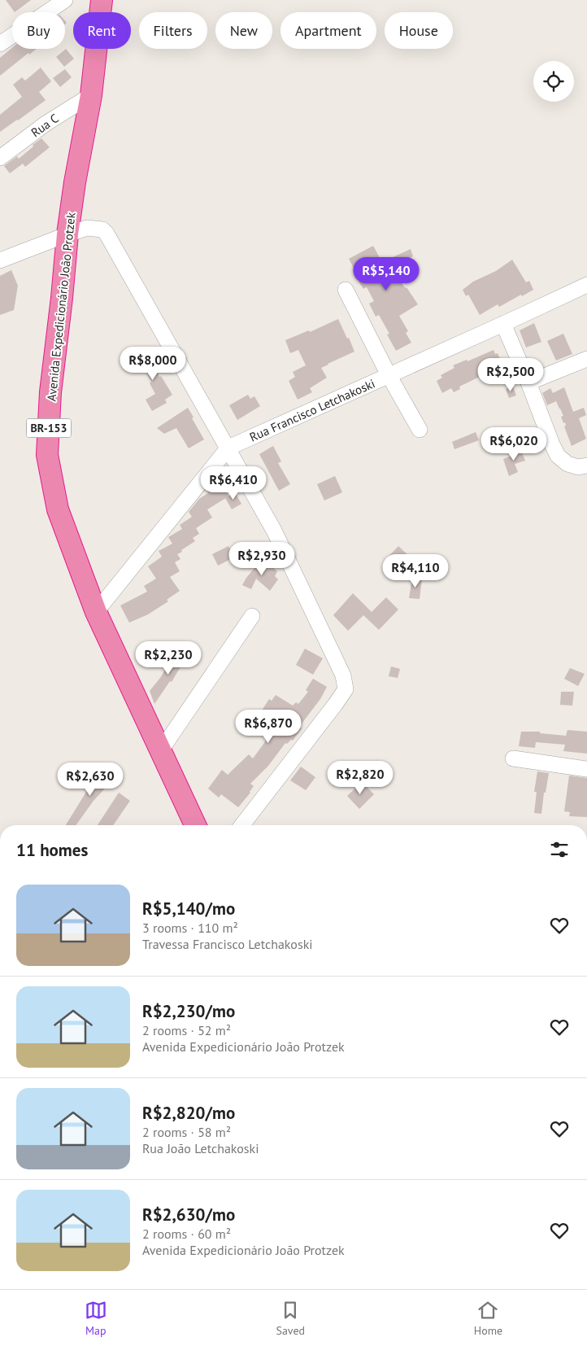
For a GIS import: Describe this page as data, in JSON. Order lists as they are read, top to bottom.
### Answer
{
  "streets": {
    "highway": ["Avenida Expedicionário João Protzek", "BR-153"],
    "street": ["Rua C", "Rua Francisco Letchakoski"]
  },
  "crossings": [
    ["Rua C", "Avenida Expedicionário João Protzek"],
    ["Avenida Expedicionário João Protzek", "Rua Francisco Letchakoski"]
  ],
  "page": {
    "chip": [
      "Buy",
      "Rent",
      "Filters",
      "New",
      "Apartment",
      "House"
    ],
    "price": [
      "R$5,140",
      "R$8,000",
      "R$2,500",
      "R$6,020",
      "R$6,410",
      "R$2,930",
      "R$4,110",
      "R$2,230",
      "R$6,870",
      "R$2,820",
      "R$2,630"
    ],
    "heading": "11 homes",
    "list": [
      {
        "name": "R$5,140/mo",
        "note": "3 rooms · 110 m² · Travessa Francisco Letchakoski"
      },
      {
        "name": "R$2,230/mo",
        "note": "2 rooms · 52 m² · Avenida Expedicionário João Protzek"
      },
      {
        "name": "R$2,820/mo",
        "note": "2 rooms · 58 m² · Rua João Letchakoski"
      },
      {
        "name": "R$2,630/mo",
        "note": "2 rooms · 60 m² · Avenida Expedicionário João Protzek"
      }
    ],
    "tabs": ["Map", "Saved", "Home"]
  }
}
